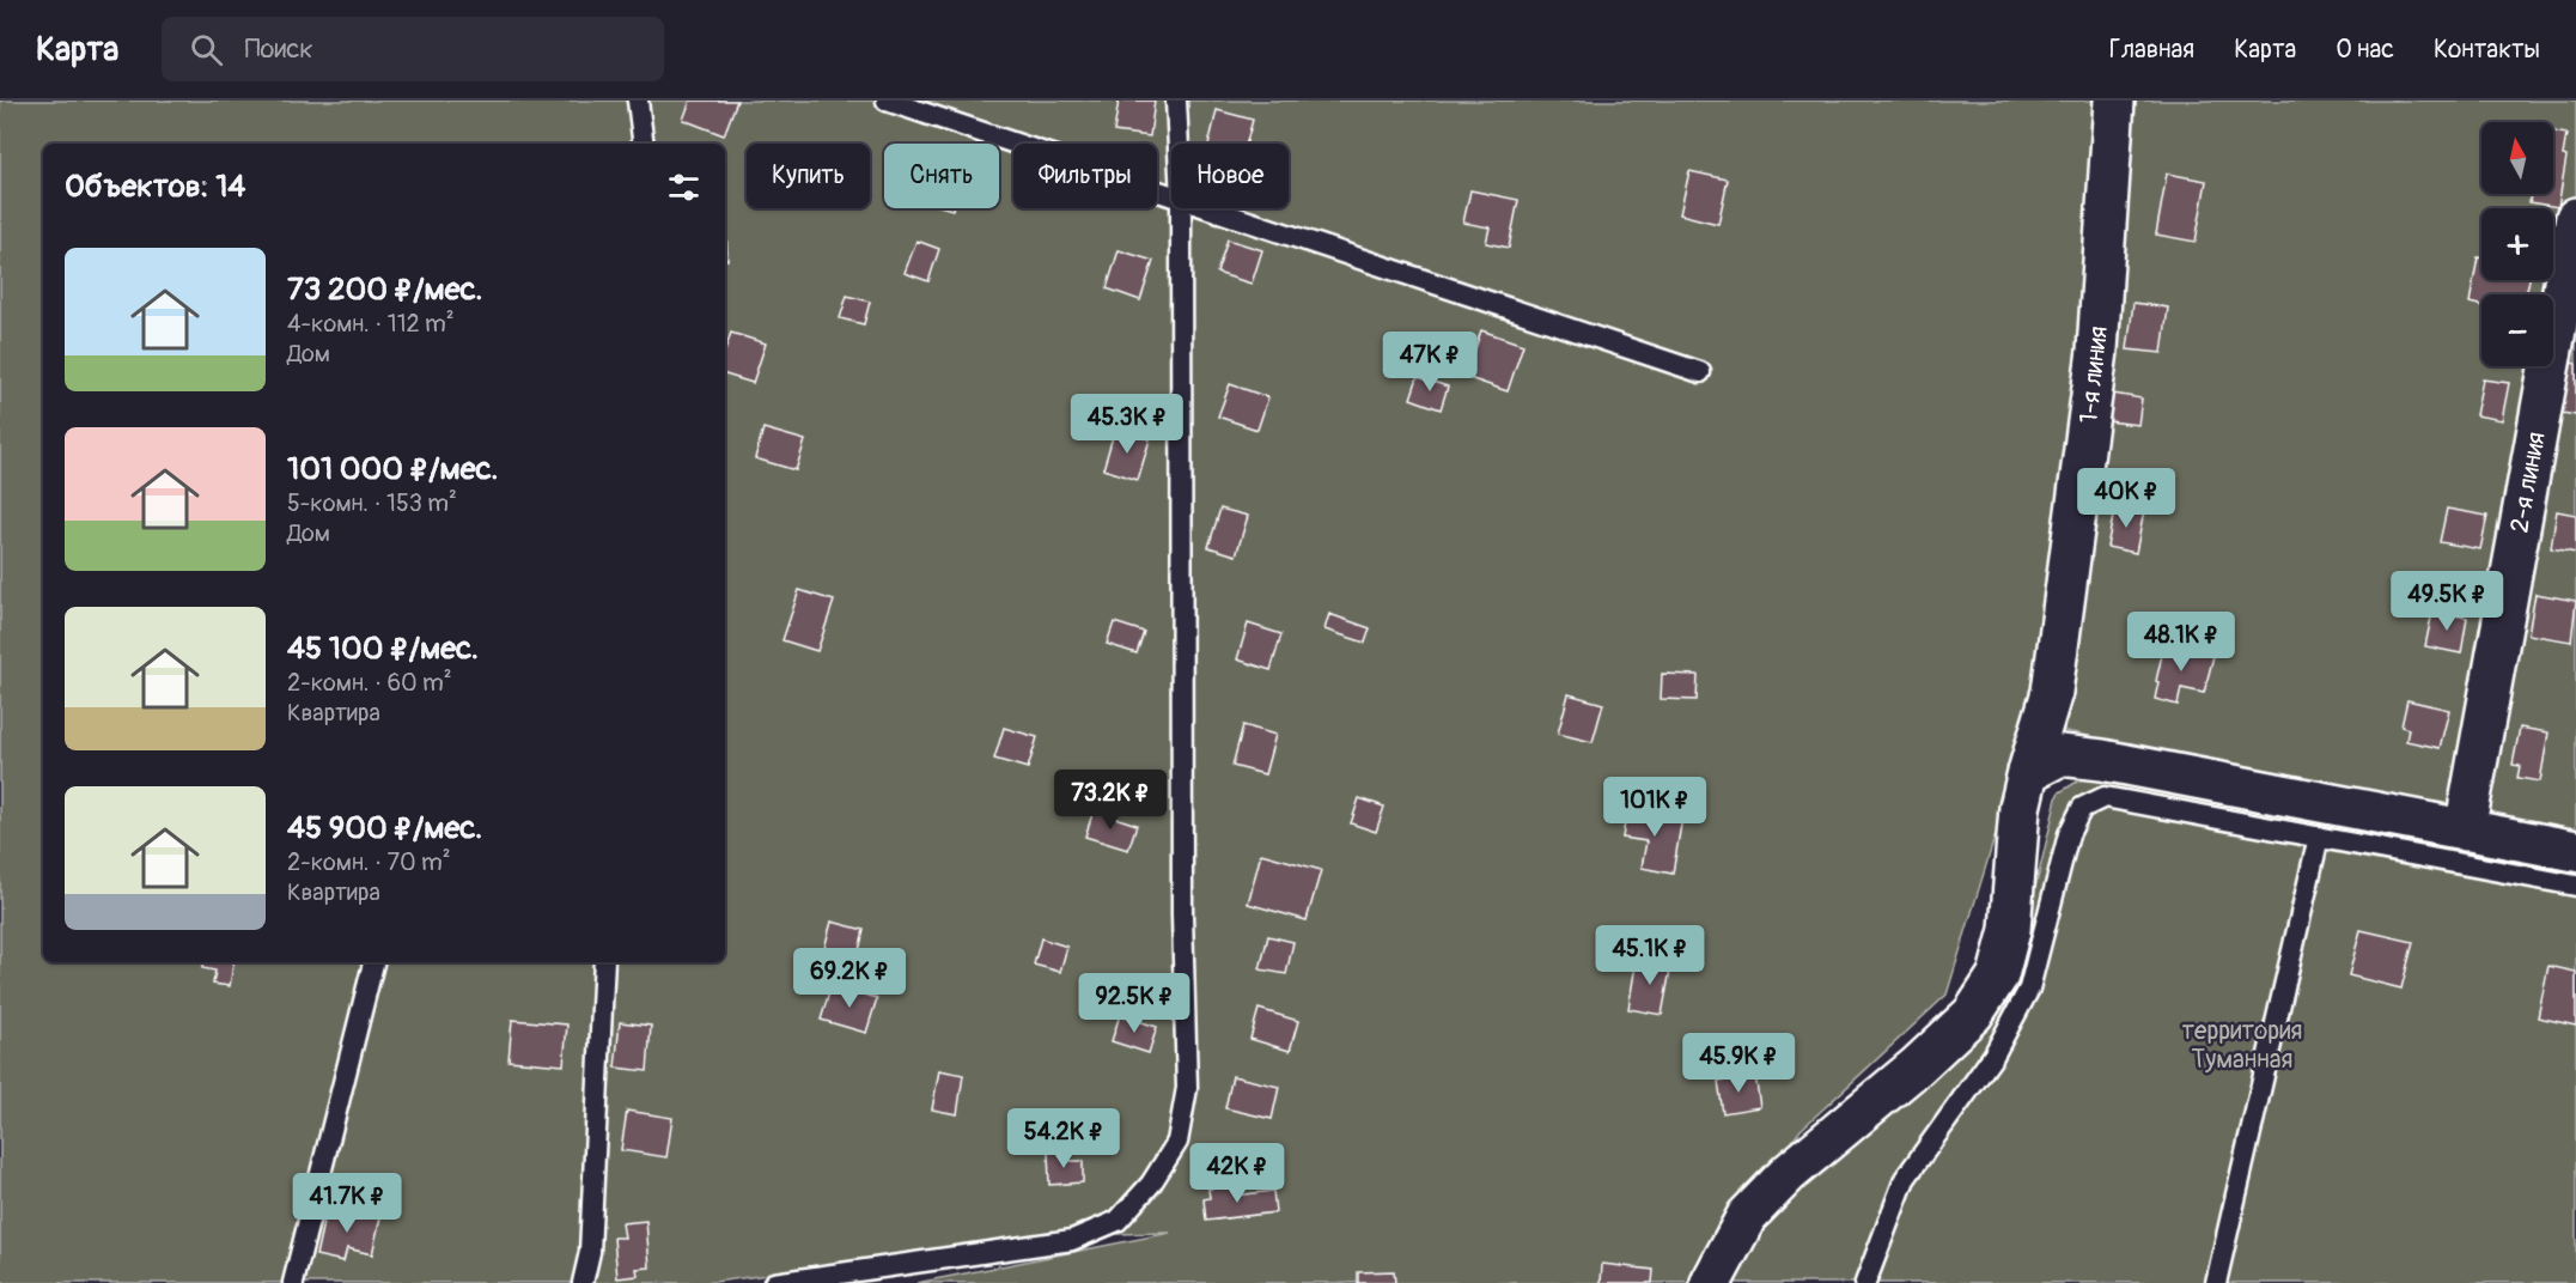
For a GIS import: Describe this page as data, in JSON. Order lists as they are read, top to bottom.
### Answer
{
  "streets": {
    "street": ["1-я линия", "2-я линия"]
  },
  "parks": ["территория Туманная"],
  "north": "top",
  "page": {
    "header": "Карта",
    "search": "Поиск",
    "nav": [
      "Главная",
      "Карта",
      "О нас",
      "Контакты"
    ],
    "map_buttons": ["+", "−"],
    "chip": [
      "Купить",
      "Снять",
      "Фильтры",
      "Новое"
    ],
    "heading": "Объектов: 14",
    "list": [
      {
        "name": "73 200 ₽/мес.",
        "note": "4-комн. · 112 m² · Дом"
      },
      {
        "name": "101 000 ₽/мес.",
        "note": "5-комн. · 153 m² · Дом"
      },
      {
        "name": "45 100 ₽/мес.",
        "note": "2-комн. · 60 m² · Квартира"
      },
      {
        "name": "45 900 ₽/мес.",
        "note": "2-комн. · 70 m² · Квартира"
      }
    ],
    "price": [
      "47K ₽",
      "45.3K ₽",
      "40K ₽",
      "49.5K ₽",
      "48.1K ₽",
      "73.2K ₽",
      "101K ₽",
      "45.1K ₽",
      "69.2K ₽",
      "92.5K ₽",
      "45.9K ₽",
      "54.2K ₽",
      "42K ₽",
      "41.7K ₽"
    ]
  }
}
